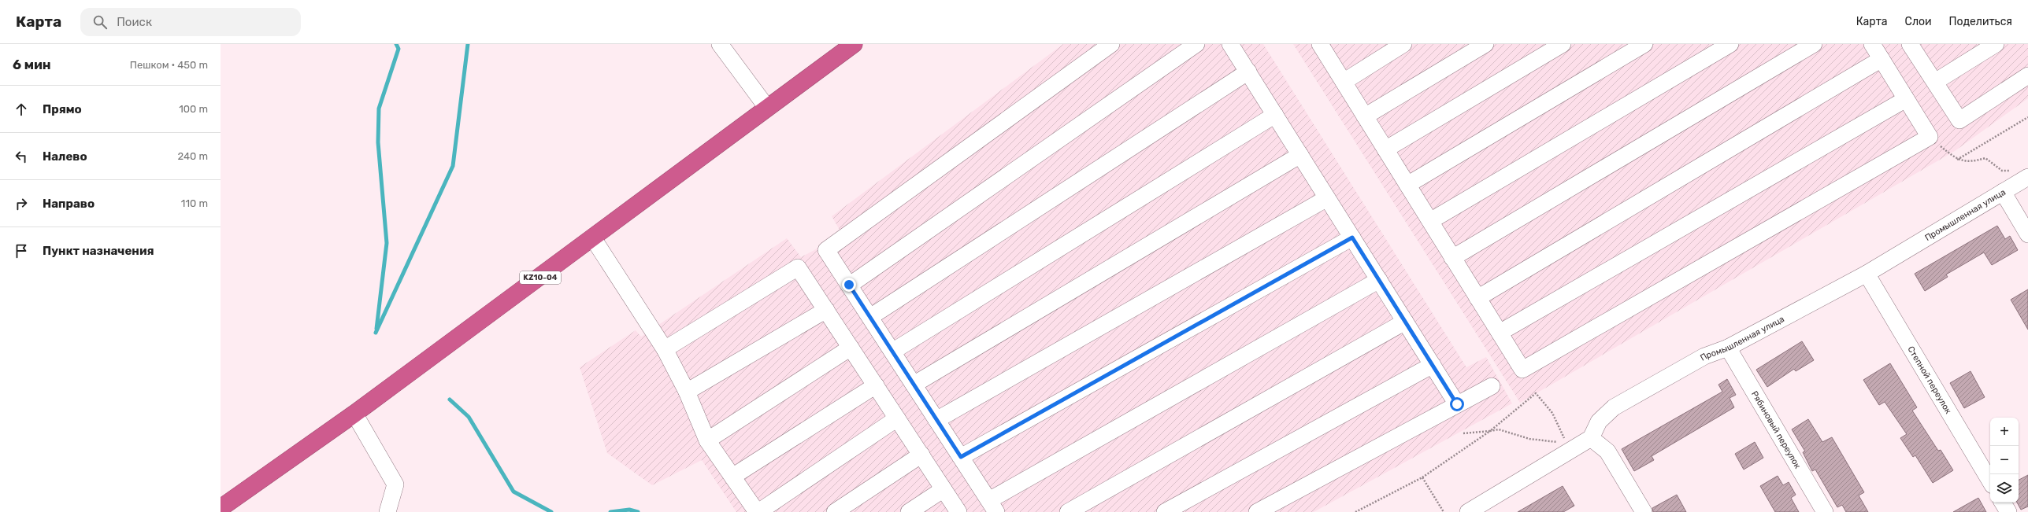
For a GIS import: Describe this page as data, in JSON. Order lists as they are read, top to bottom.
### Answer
{
  "streets": {
    "highway": ["KZ10-04"],
    "lane": ["Промышленная улица", "Степной переулок", "Рябиновый переулок"]
  },
  "crossings": [
    ["Промышленная улица", "Степной переулок"],
    ["Промышленная улица", "Рябиновый переулок"]
  ],
  "page": {
    "header": "Карта",
    "search": "Поиск",
    "nav": ["Карта", "Слои", "Поделиться"],
    "heading": ["6 мин", "Пешком · 450 m"],
    "list": [
      ["Прямо", "100 m"],
      ["Налево", "240 m"],
      ["Направо", "110 m"],
      "Пункт назначения"
    ],
    "map_buttons": ["+", "−"]
  }
}
